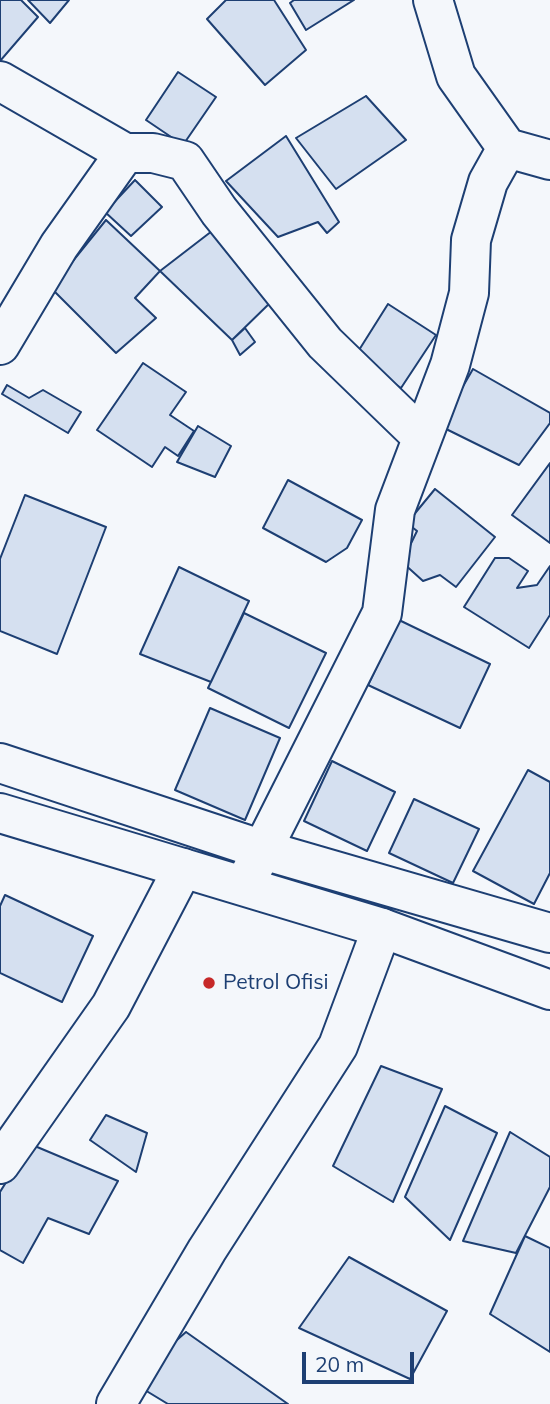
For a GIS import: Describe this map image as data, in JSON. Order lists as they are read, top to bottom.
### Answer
{
  "places": ["Petrol Ofisi"],
  "scale_bar": "20 m"
}
